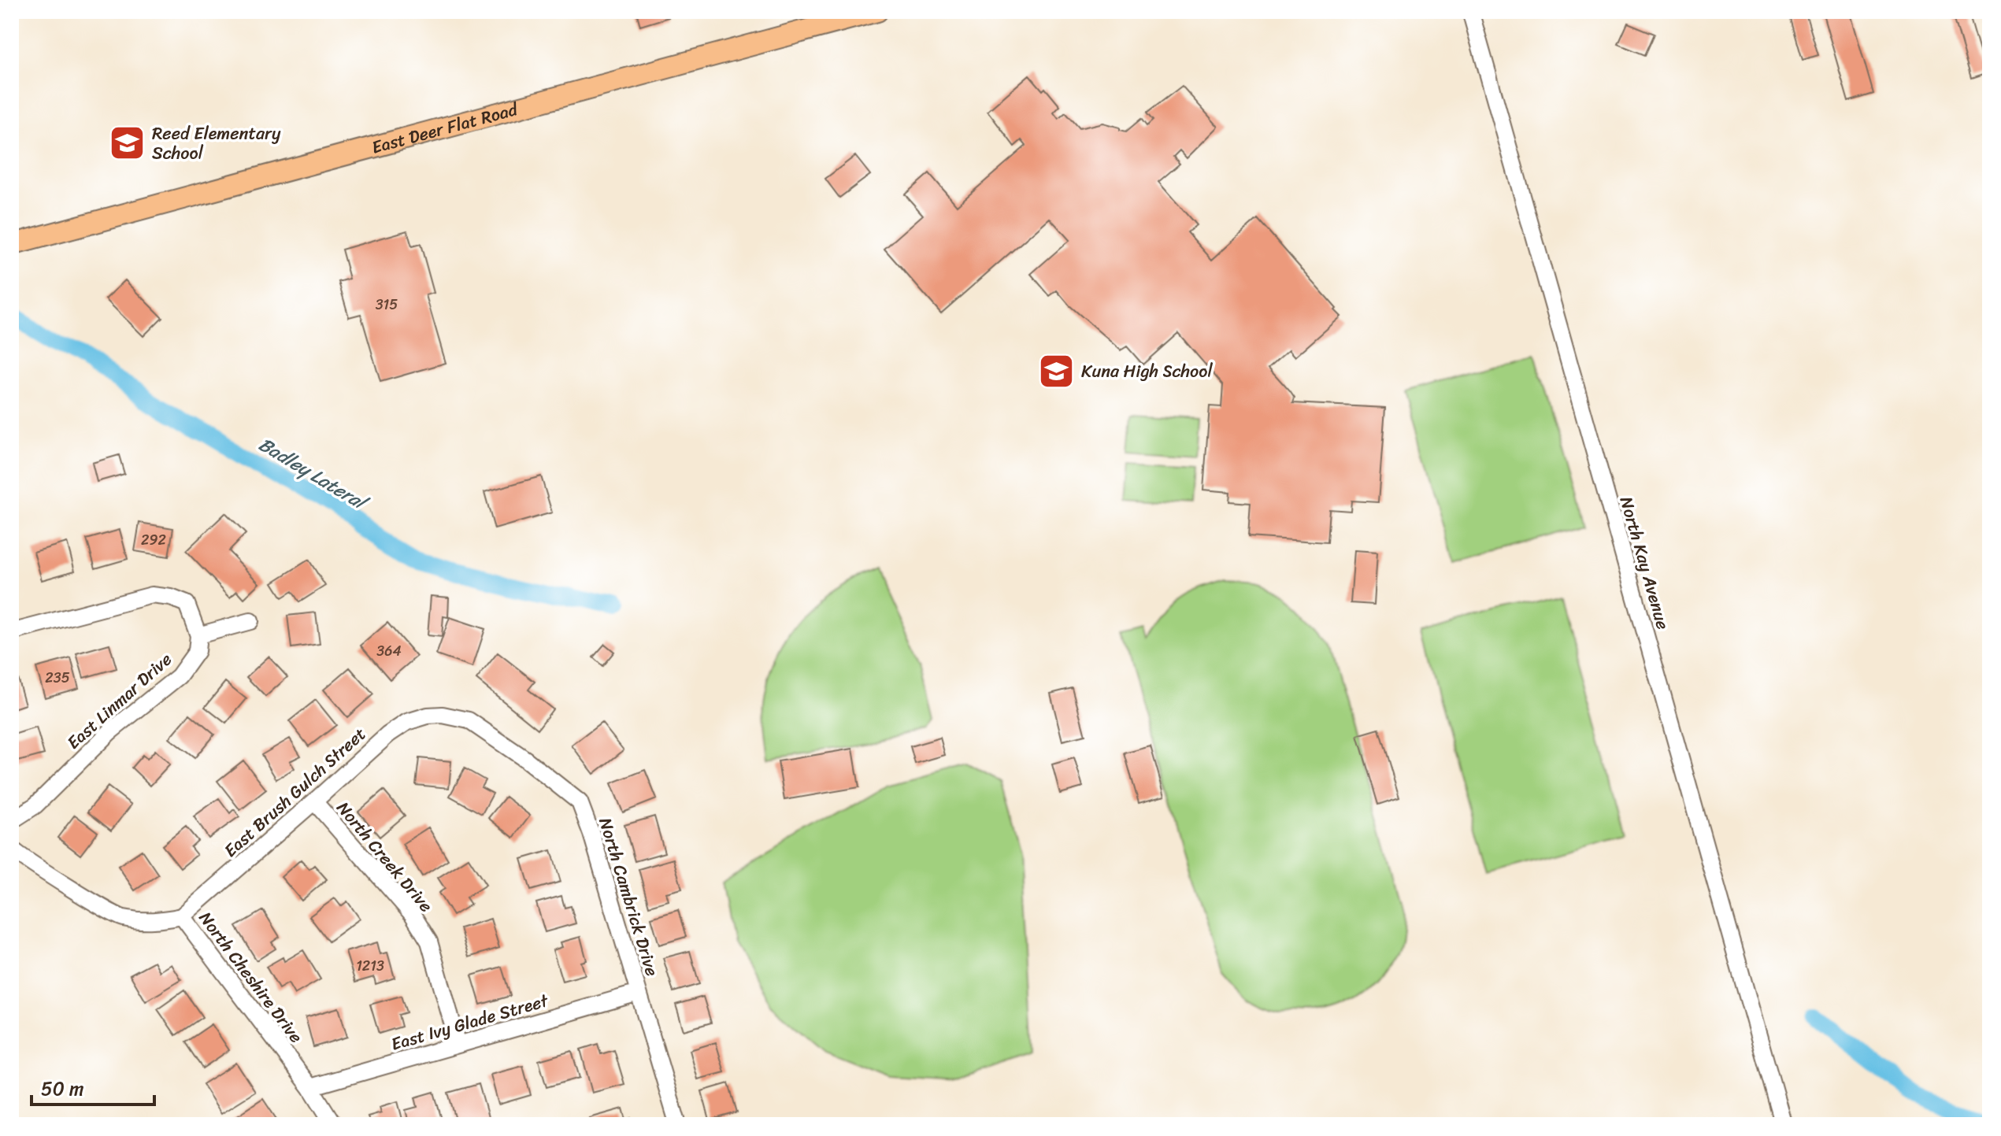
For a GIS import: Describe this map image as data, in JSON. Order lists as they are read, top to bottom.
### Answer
{
  "streets": {
    "main road": ["East Deer Flat Road"],
    "street": [
      "North Kay Avenue",
      "East Linmar Drive",
      "East Brush Gulch Street",
      "North Creek Drive",
      "North Cambrick Drive",
      "North Cheshire Drive",
      "East Ivy Glade Street"
    ]
  },
  "crossings": [
    ["East Brush Gulch Street", "North Creek Drive"],
    ["East Brush Gulch Street", "North Cambrick Drive"],
    ["East Brush Gulch Street", "North Cheshire Drive"],
    ["North Creek Drive", "East Ivy Glade Street"],
    ["North Cambrick Drive", "East Ivy Glade Street"],
    ["North Cheshire Drive", "East Ivy Glade Street"]
  ],
  "water": ["Badley Lateral"],
  "places": {
    "school or university": ["Reed Elementary School", "Kuna High School"]
  },
  "house_numbers": [
    "315",
    "292",
    "364",
    "235",
    "1213"
  ],
  "scale_bar": "50 m"
}
